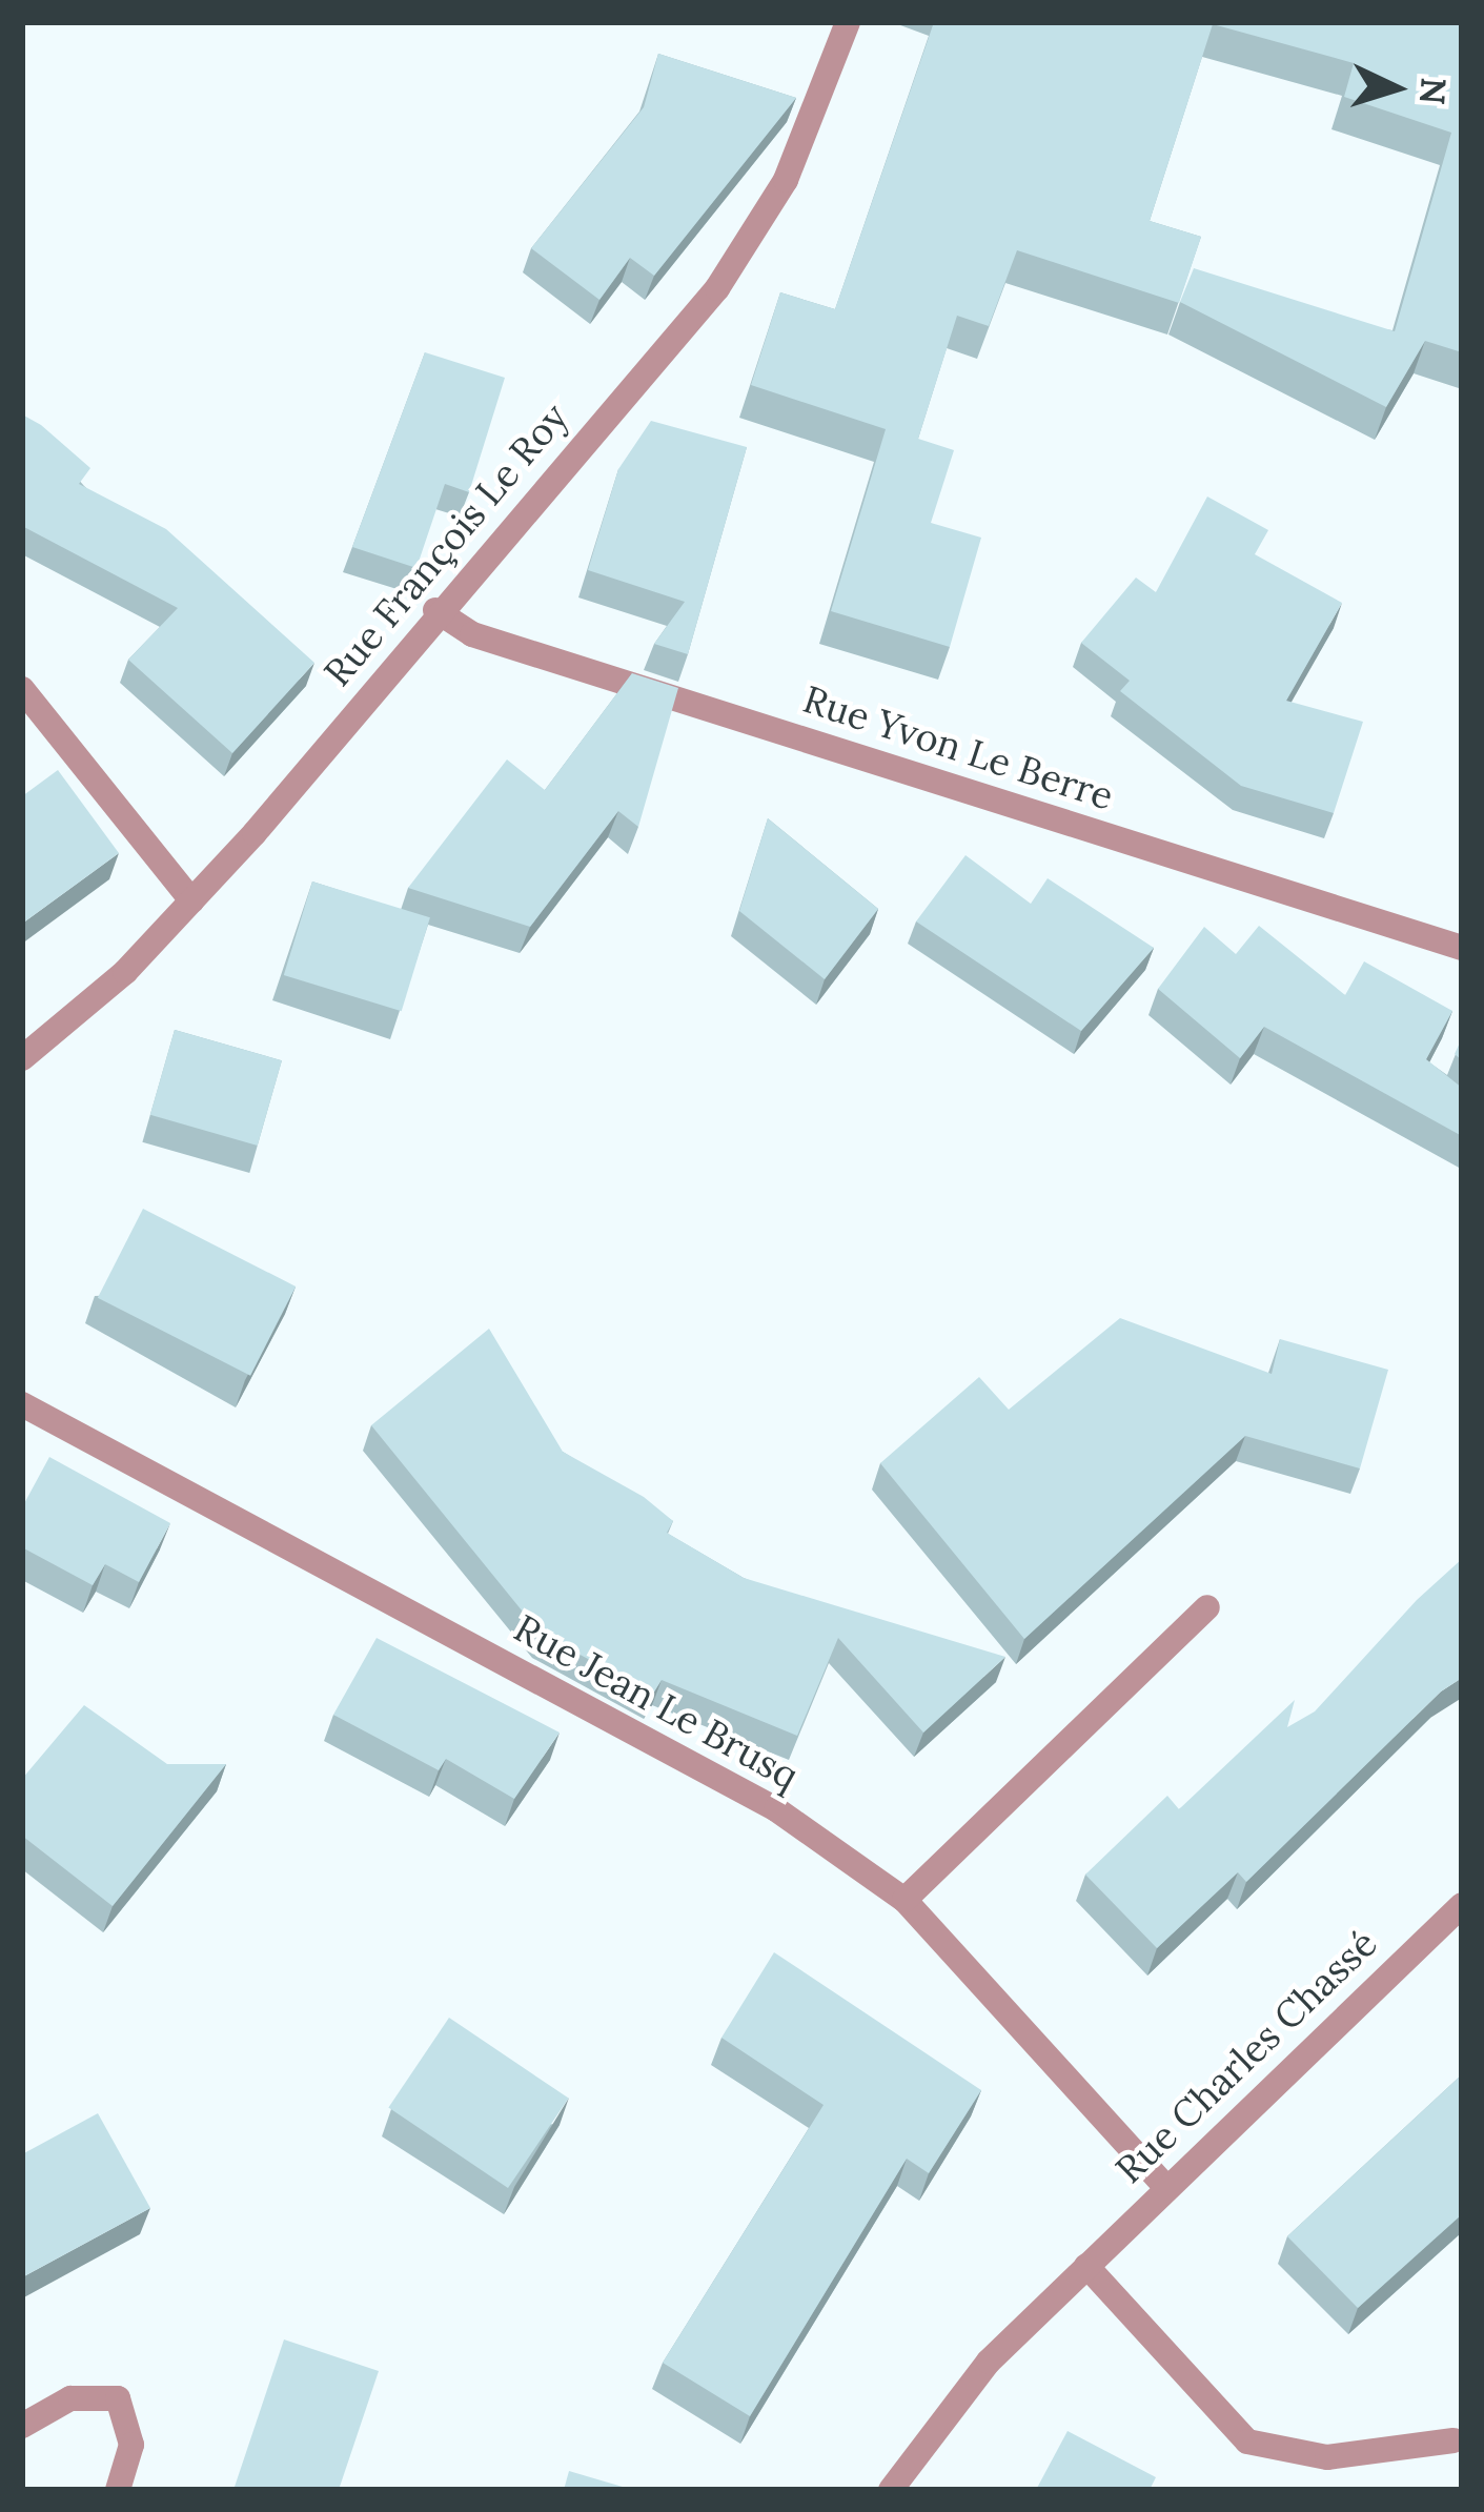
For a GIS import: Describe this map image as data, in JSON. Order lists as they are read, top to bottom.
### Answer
{
  "streets": {
    "street": [
      "Rue François Le Roy",
      "Rue Yvon Le Berre",
      "Rue Jean Le Brusq",
      "Rue Charles Chassé"
    ]
  },
  "crossings": [
    ["Rue François Le Roy", "Rue Yvon Le Berre"],
    ["Rue Jean Le Brusq", "Rue Charles Chassé"]
  ],
  "north": "right"
}
